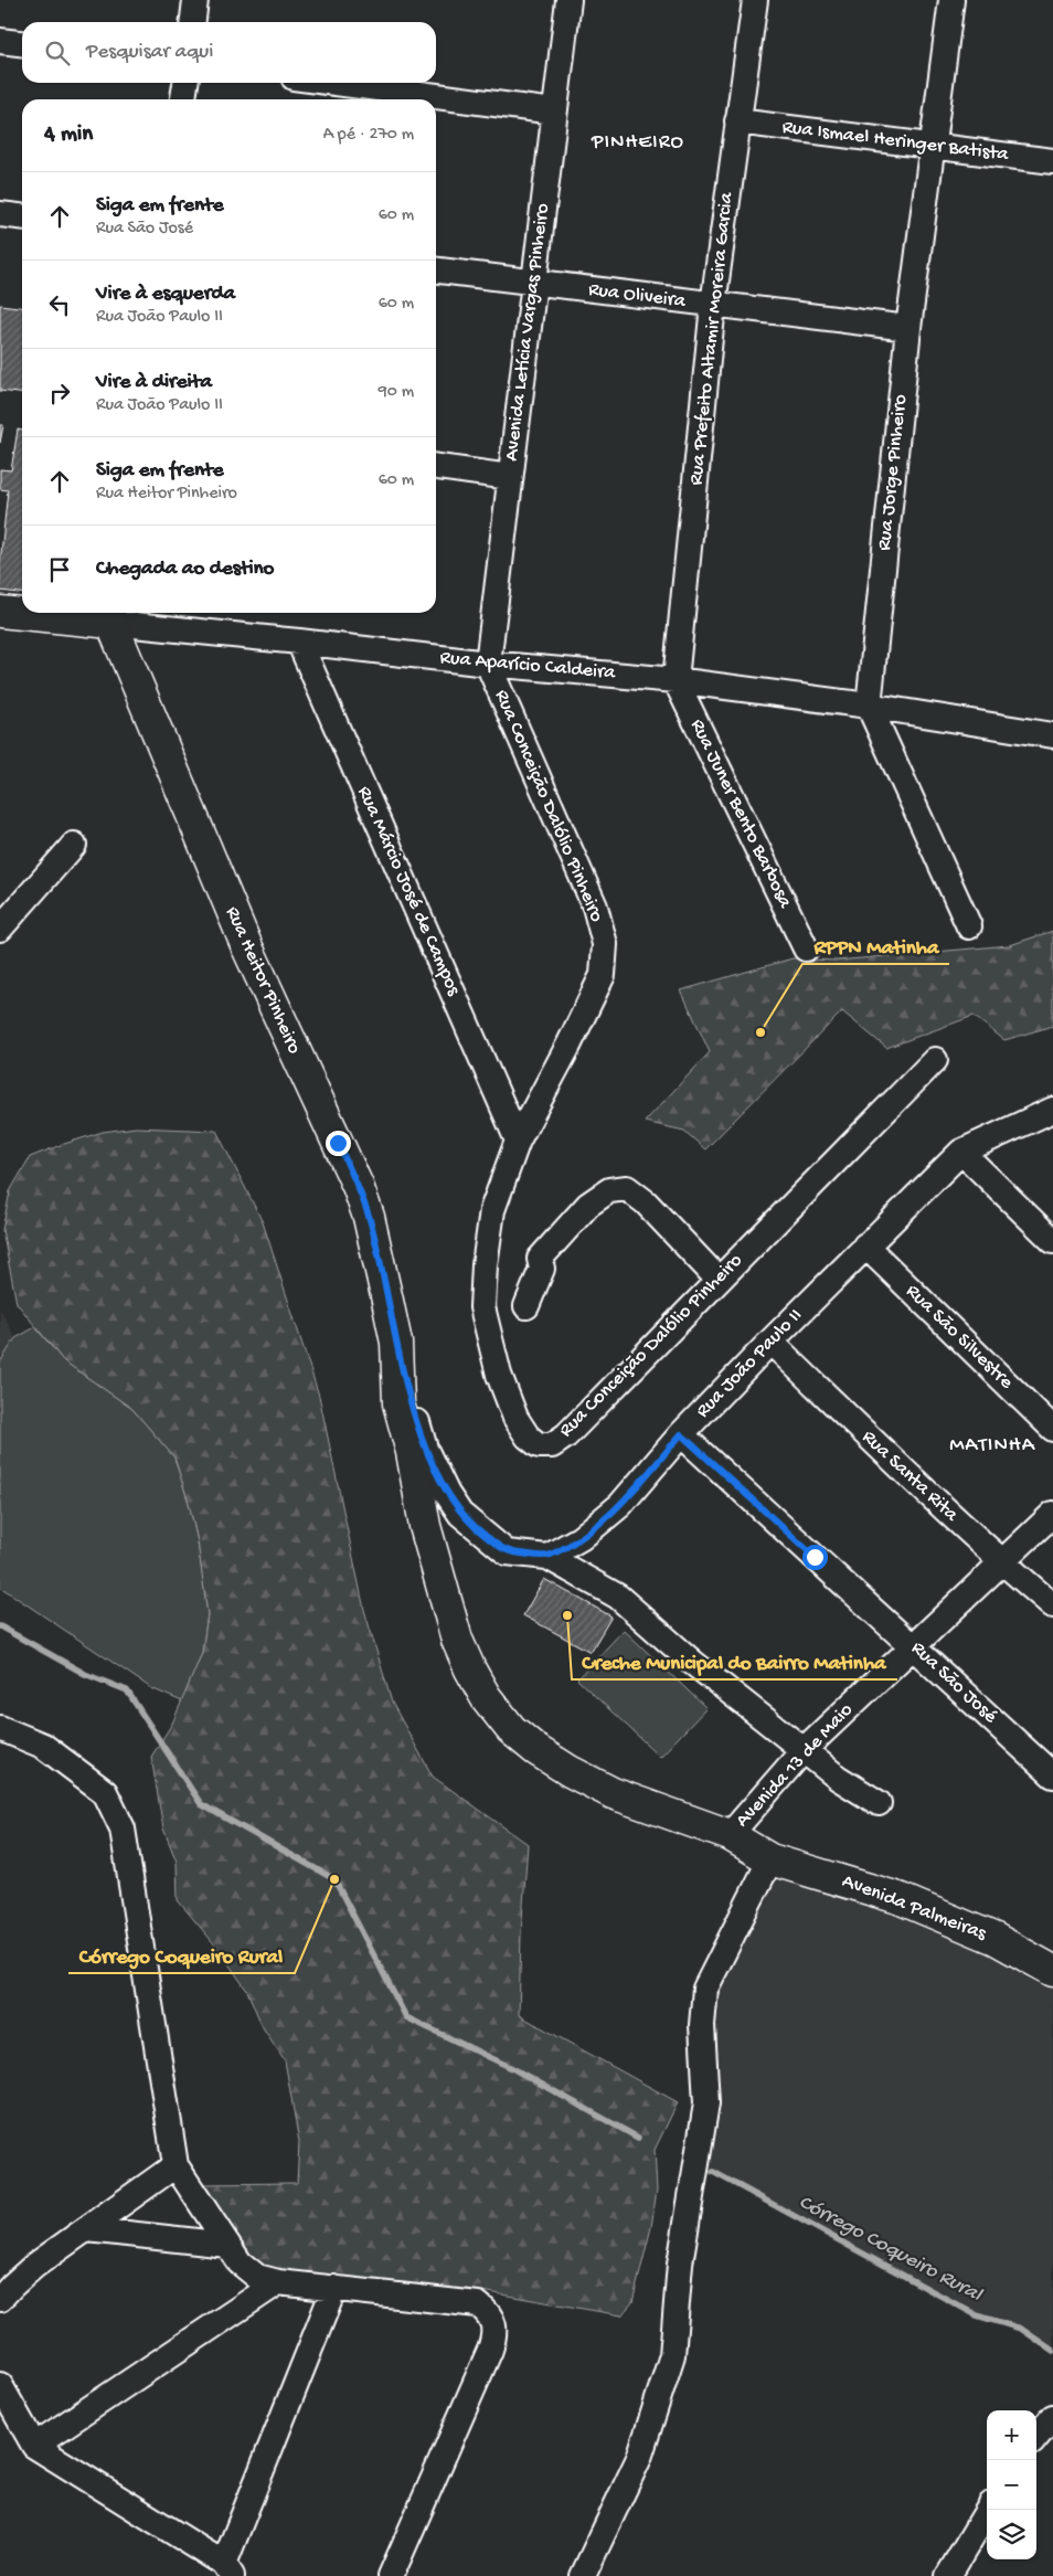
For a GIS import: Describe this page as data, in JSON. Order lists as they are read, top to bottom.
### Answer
{
  "streets": {
    "street": [
      "Rua Ismael Heringer Batista",
      "Rua Oliveira",
      "Avenida Letícia Vargas Pinheiro",
      "Rua Prefeito Altamir Moreira Garcia",
      "Rua Jorge Pinheiro",
      "Rua Aparício Caldeira",
      "Rua Conceição Dalólio Pinheiro",
      "Rua Juner Bento Barbosa",
      "Rua Márcio José de Campos",
      "Rua Heitor Pinheiro",
      "Rua São Silvestre",
      "Rua João Paulo II",
      "Rua Santa Rita",
      "Rua São José",
      "Avenida 13 de Maio",
      "Avenida Palmeiras"
    ]
  },
  "crossings": [
    ["Rua Ismael Heringer Batista", "Rua Prefeito Altamir Moreira Garcia"],
    ["Rua Ismael Heringer Batista", "Rua Jorge Pinheiro"],
    ["Rua Oliveira", "Avenida Letícia Vargas Pinheiro"],
    ["Rua Oliveira", "Rua Prefeito Altamir Moreira Garcia"],
    ["Rua Oliveira", "Rua Jorge Pinheiro"],
    ["Avenida Letícia Vargas Pinheiro", "Rua Aparício Caldeira"],
    ["Avenida Letícia Vargas Pinheiro", "Rua Conceição Dalólio Pinheiro"],
    ["Rua Prefeito Altamir Moreira Garcia", "Rua Aparício Caldeira"],
    ["Rua Prefeito Altamir Moreira Garcia", "Rua Juner Bento Barbosa"],
    ["Rua Jorge Pinheiro", "Rua Aparício Caldeira"],
    ["Rua Aparício Caldeira", "Rua Conceição Dalólio Pinheiro"],
    ["Rua Aparício Caldeira", "Rua Juner Bento Barbosa"],
    ["Rua Aparício Caldeira", "Rua Márcio José de Campos"],
    ["Rua Aparício Caldeira", "Rua Heitor Pinheiro"],
    ["Rua Conceição Dalólio Pinheiro", "Rua Márcio José de Campos"],
    ["Rua Heitor Pinheiro", "Avenida 13 de Maio"],
    ["Rua Heitor Pinheiro", "Avenida Palmeiras"],
    ["Rua São Silvestre", "Rua João Paulo II"],
    ["Rua João Paulo II", "Rua Santa Rita"],
    ["Rua João Paulo II", "Rua São José"],
    ["Rua Santa Rita", "Avenida 13 de Maio"],
    ["Rua São José", "Avenida 13 de Maio"],
    ["Avenida 13 de Maio", "Avenida Palmeiras"]
  ],
  "districts": ["PINHEIRO", "MATINHA"],
  "water": ["Córrego Coqueiro Rural"],
  "places": ["RPPN Matinha", "Creche Municipal do Bairro Matinha", "Córrego Coqueiro Rural"],
  "page": {
    "search": "Pesquisar aqui",
    "heading": ["4 min", "A pé · 270 m"],
    "list": [
      ["Siga em frente", "Rua São José", "60 m"],
      ["Vire à esquerda", "Rua João Paulo II", "60 m"],
      ["Vire à direita", "Rua João Paulo II", "90 m"],
      ["Siga em frente", "Rua Heitor Pinheiro", "60 m"],
      "Chegada ao destino"
    ],
    "map_buttons": ["+", "−"]
  }
}
